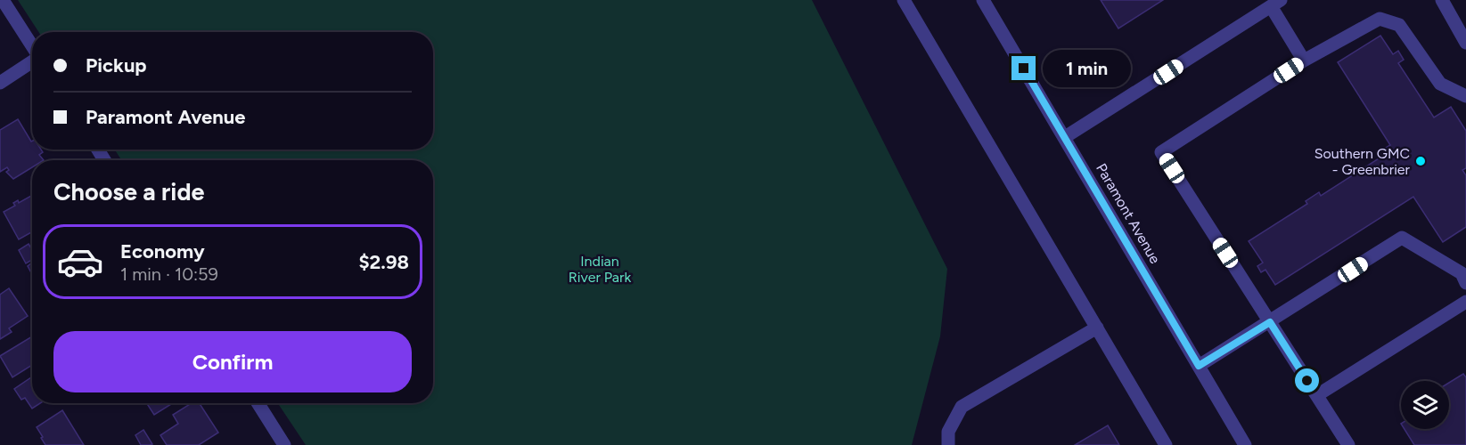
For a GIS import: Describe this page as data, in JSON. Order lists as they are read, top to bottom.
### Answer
{
  "streets": {
    "street": ["Paramont Avenue"]
  },
  "parks": ["Indian River Park"],
  "places": ["Southern GMC - Greenbrier"],
  "page": {
    "banner": ["Pickup", "Paramont Avenue"],
    "bubble": "1 min",
    "heading": "Choose a ride",
    "list": [
      {
        "name": "Economy",
        "note": "1 min · 10:59",
        "value": "$2.98"
      }
    ],
    "buttons": "Confirm"
  }
}
